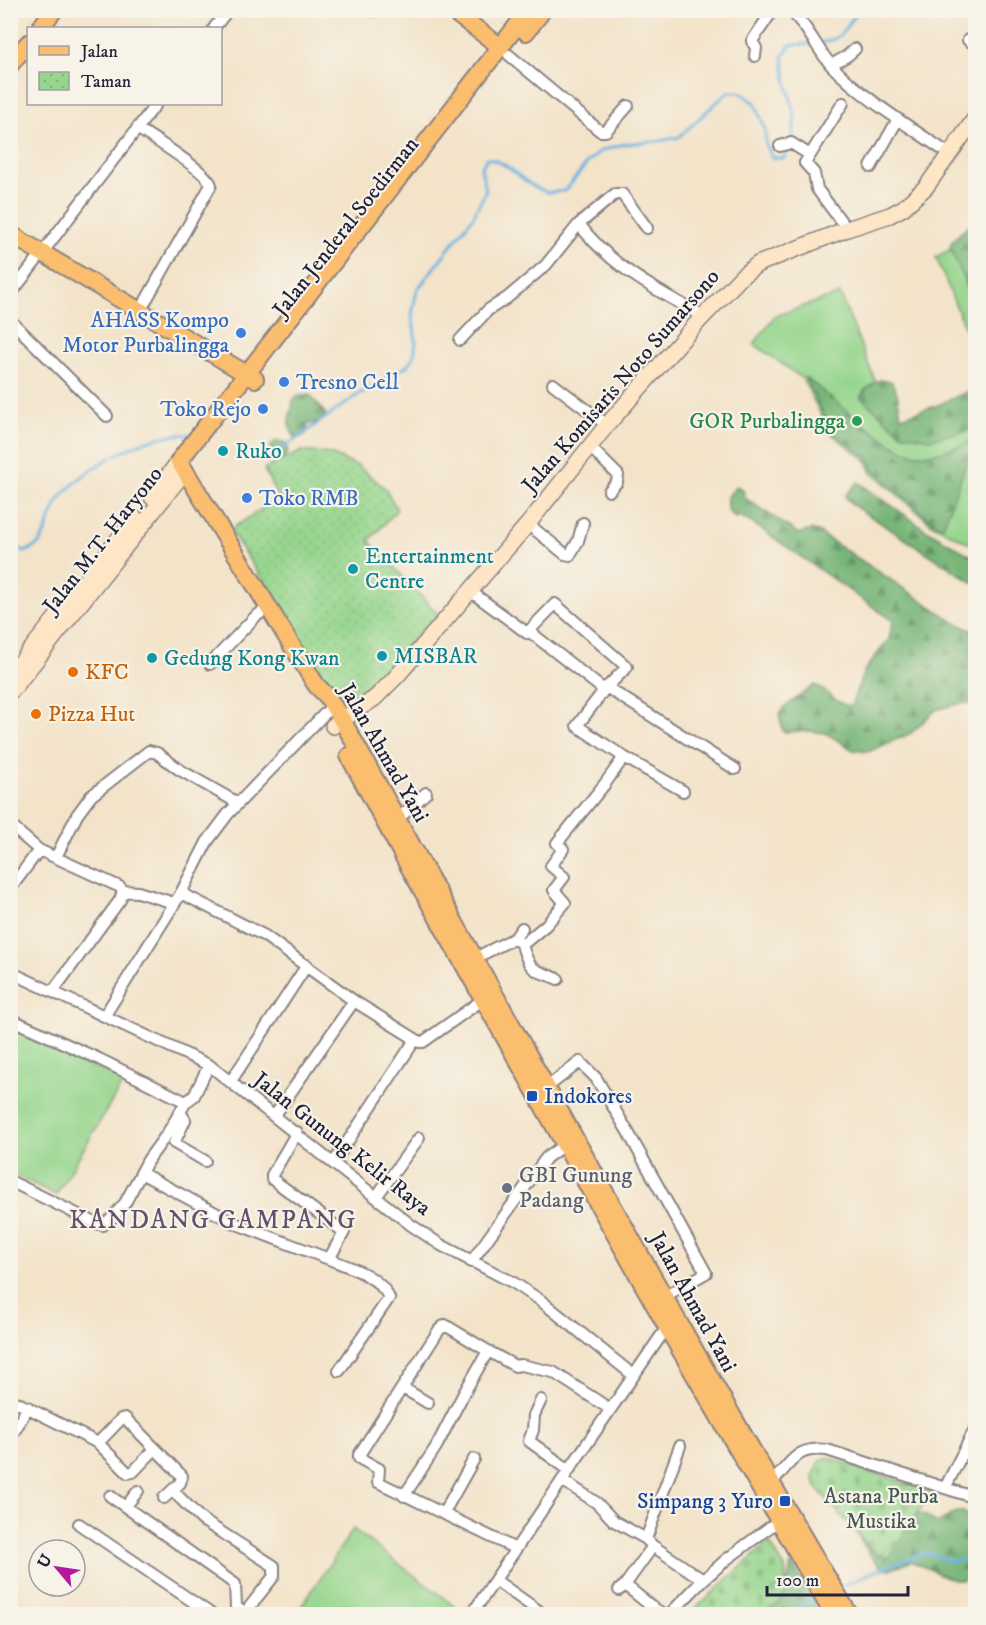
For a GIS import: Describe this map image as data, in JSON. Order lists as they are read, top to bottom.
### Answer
{
  "streets": {
    "main road": ["Jalan Jenderal Soedirman", "Jalan Ahmad Yani"],
    "street": ["Jalan Komisaris Noto Sumarsono", "Jalan M.T. Haryono", "Jalan Gunung Kelir Raya"]
  },
  "crossings": [
    ["Jalan Jenderal Soedirman", "Jalan M.T. Haryono"],
    ["Jalan Jenderal Soedirman", "Jalan Ahmad Yani"],
    ["Jalan Komisaris Noto Sumarsono", "Jalan Ahmad Yani"],
    ["Jalan M.T. Haryono", "Jalan Ahmad Yani"]
  ],
  "districts": ["KANDANG GAMPANG"],
  "parks": ["Astana Purba Mustika"],
  "places": {
    "other": [
      "AHASS Kompo Motor Purbalingga",
      "Tresno Cell",
      "Toko Rejo",
      "GOR Purbalingga",
      "Ruko",
      "Toko RMB",
      "Entertainment Centre",
      "MISBAR",
      "Gedung Kong Kwan",
      "KFC",
      "Pizza Hut",
      "GBI Gunung Padang"
    ],
    "transit": ["Indokores", "Simpang 3 Yuro"]
  },
  "legend": ["Jalan", "Taman"],
  "scale_bar": "100 m",
  "north": "top left"
}
